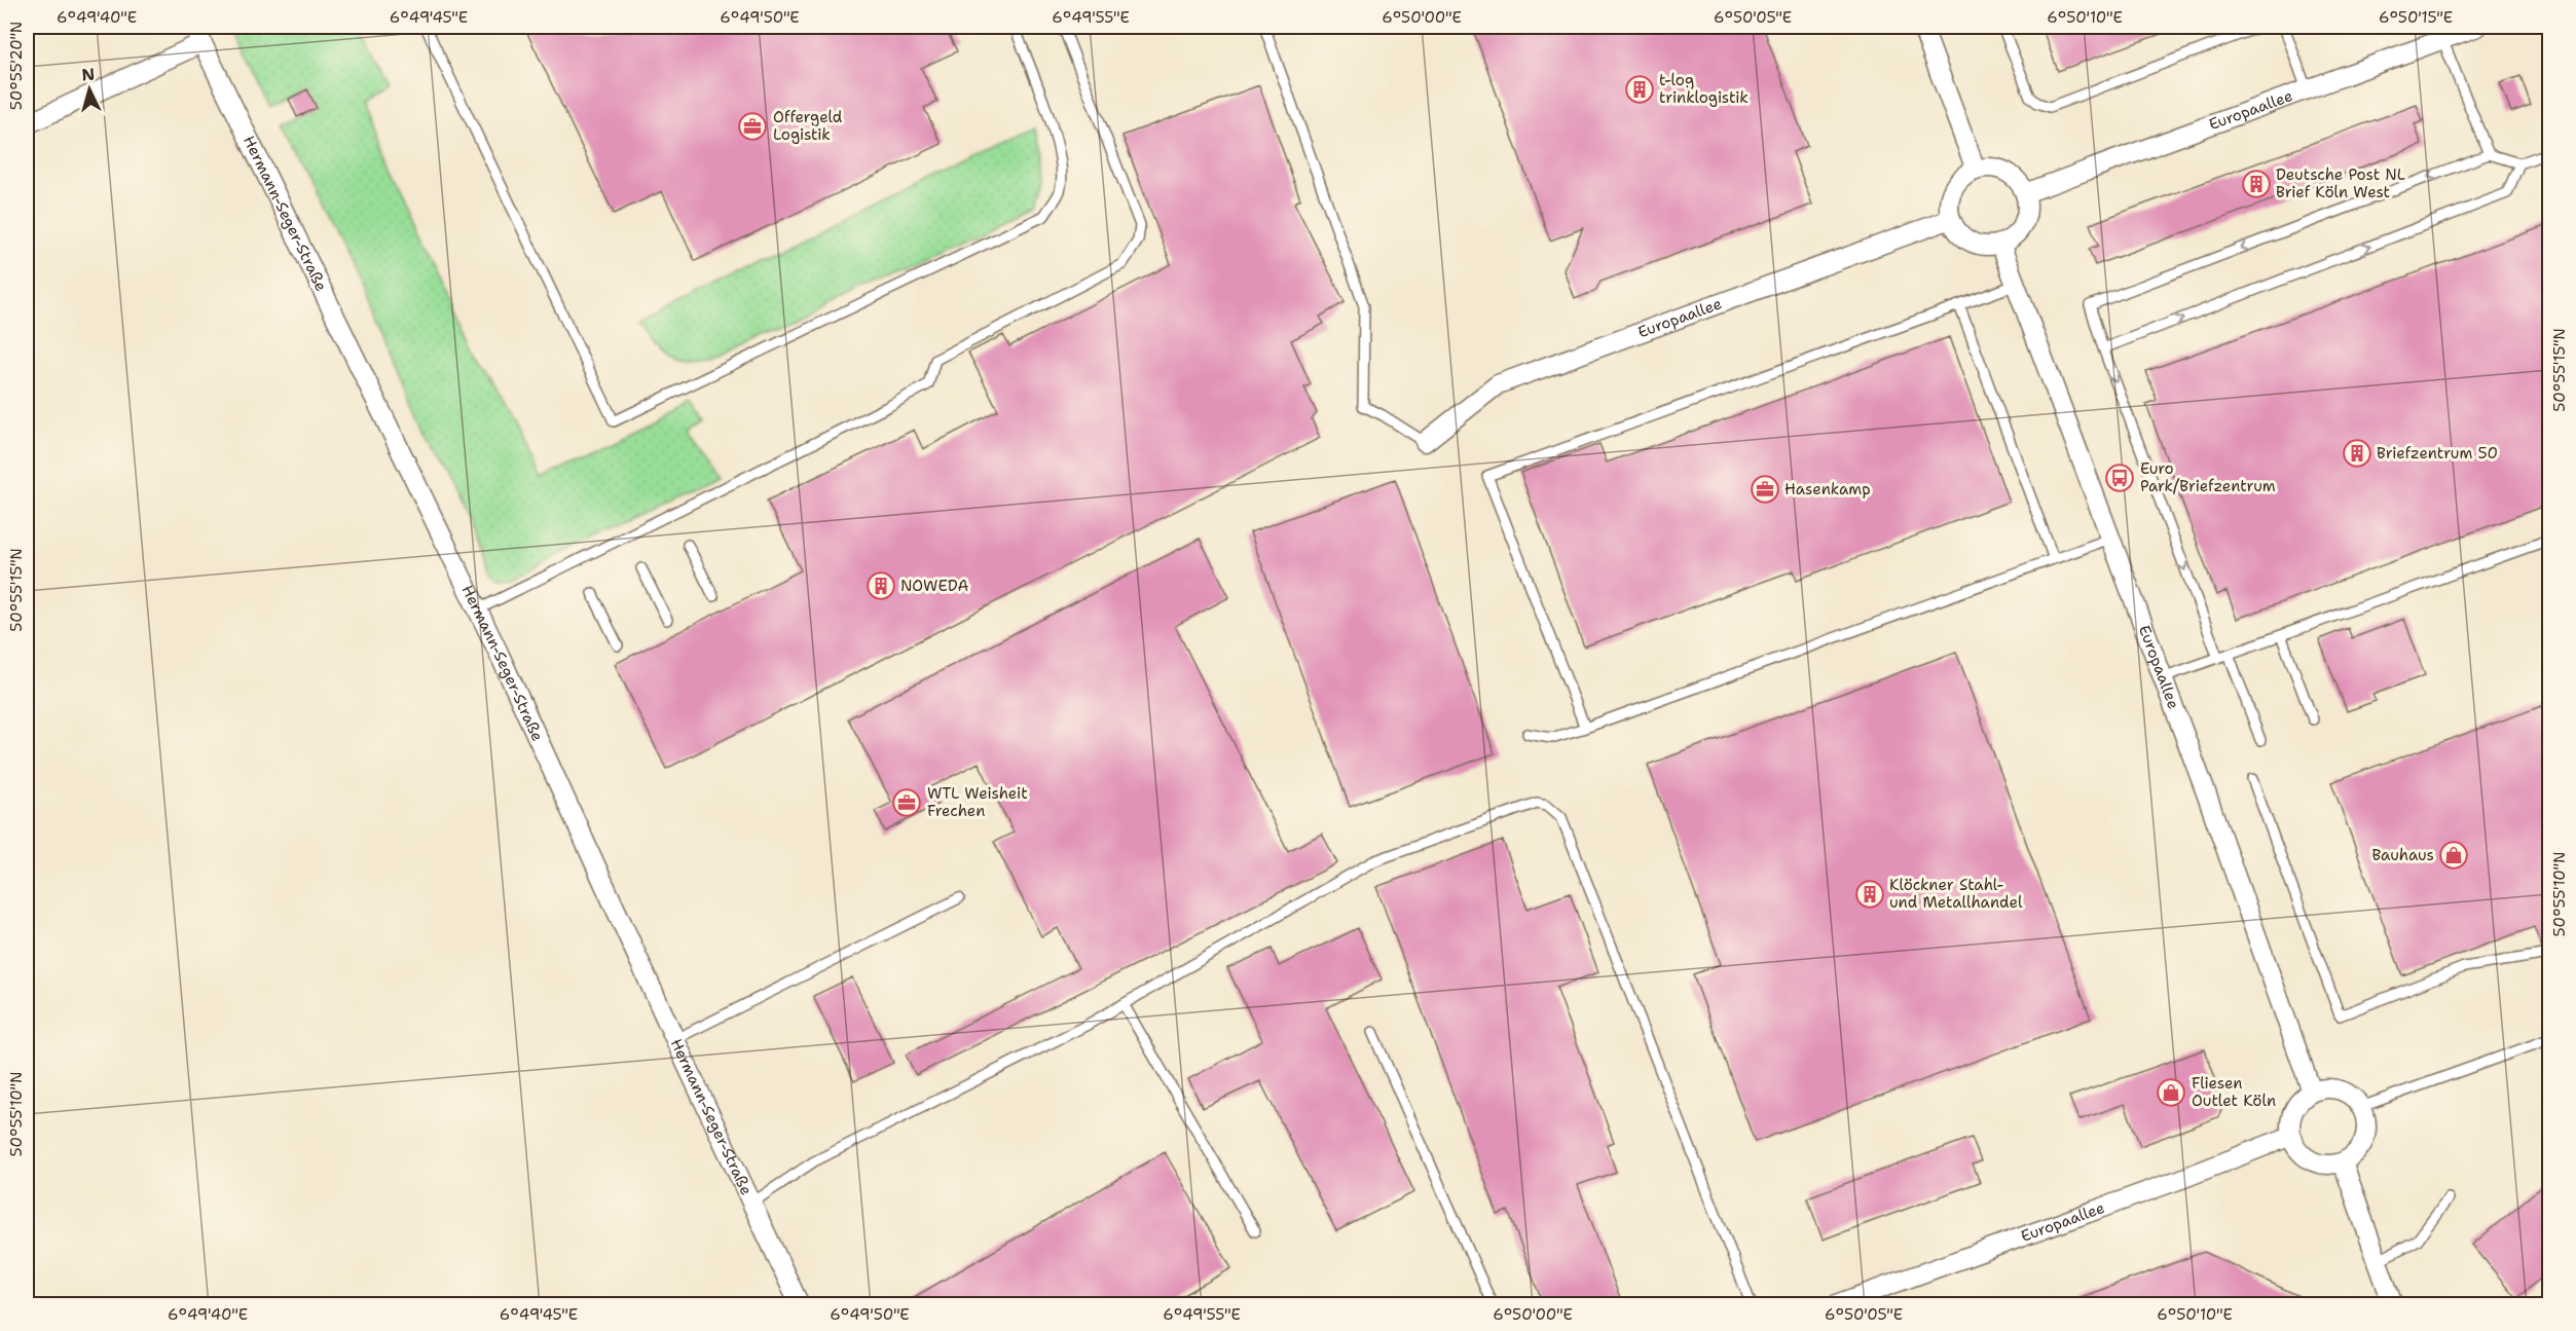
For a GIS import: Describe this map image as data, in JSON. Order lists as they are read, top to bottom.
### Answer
{
  "streets": {
    "street": ["Europaallee", "Hermann-Seger-Straße"]
  },
  "places": {
    "building": [
      "t-log trinklogistik",
      "Deutsche Post NL Brief Köln West",
      "Briefzentrum 50",
      "NOWEDA",
      "Klöckner Stahl- und Metallhandel"
    ],
    "office": ["Offergeld Logistik", "Hasenkamp", "WTL Weisheit Frechen"],
    "bus stop": ["Euro Park/Briefzentrum"],
    "shop": ["Bauhaus", "Fliesen Outlet Köln"]
  },
  "north": "top",
  "coordinates": [
    "6°49'40\"E",
    "6°49'45\"E",
    "6°49'50\"E",
    "6°49'55\"E",
    "6°50'00\"E",
    "6°50'05\"E",
    "6°50'10\"E",
    "6°50'15\"E",
    "50°55'20\"N",
    "50°55'15\"N",
    "50°55'10\"N"
  ]
}
